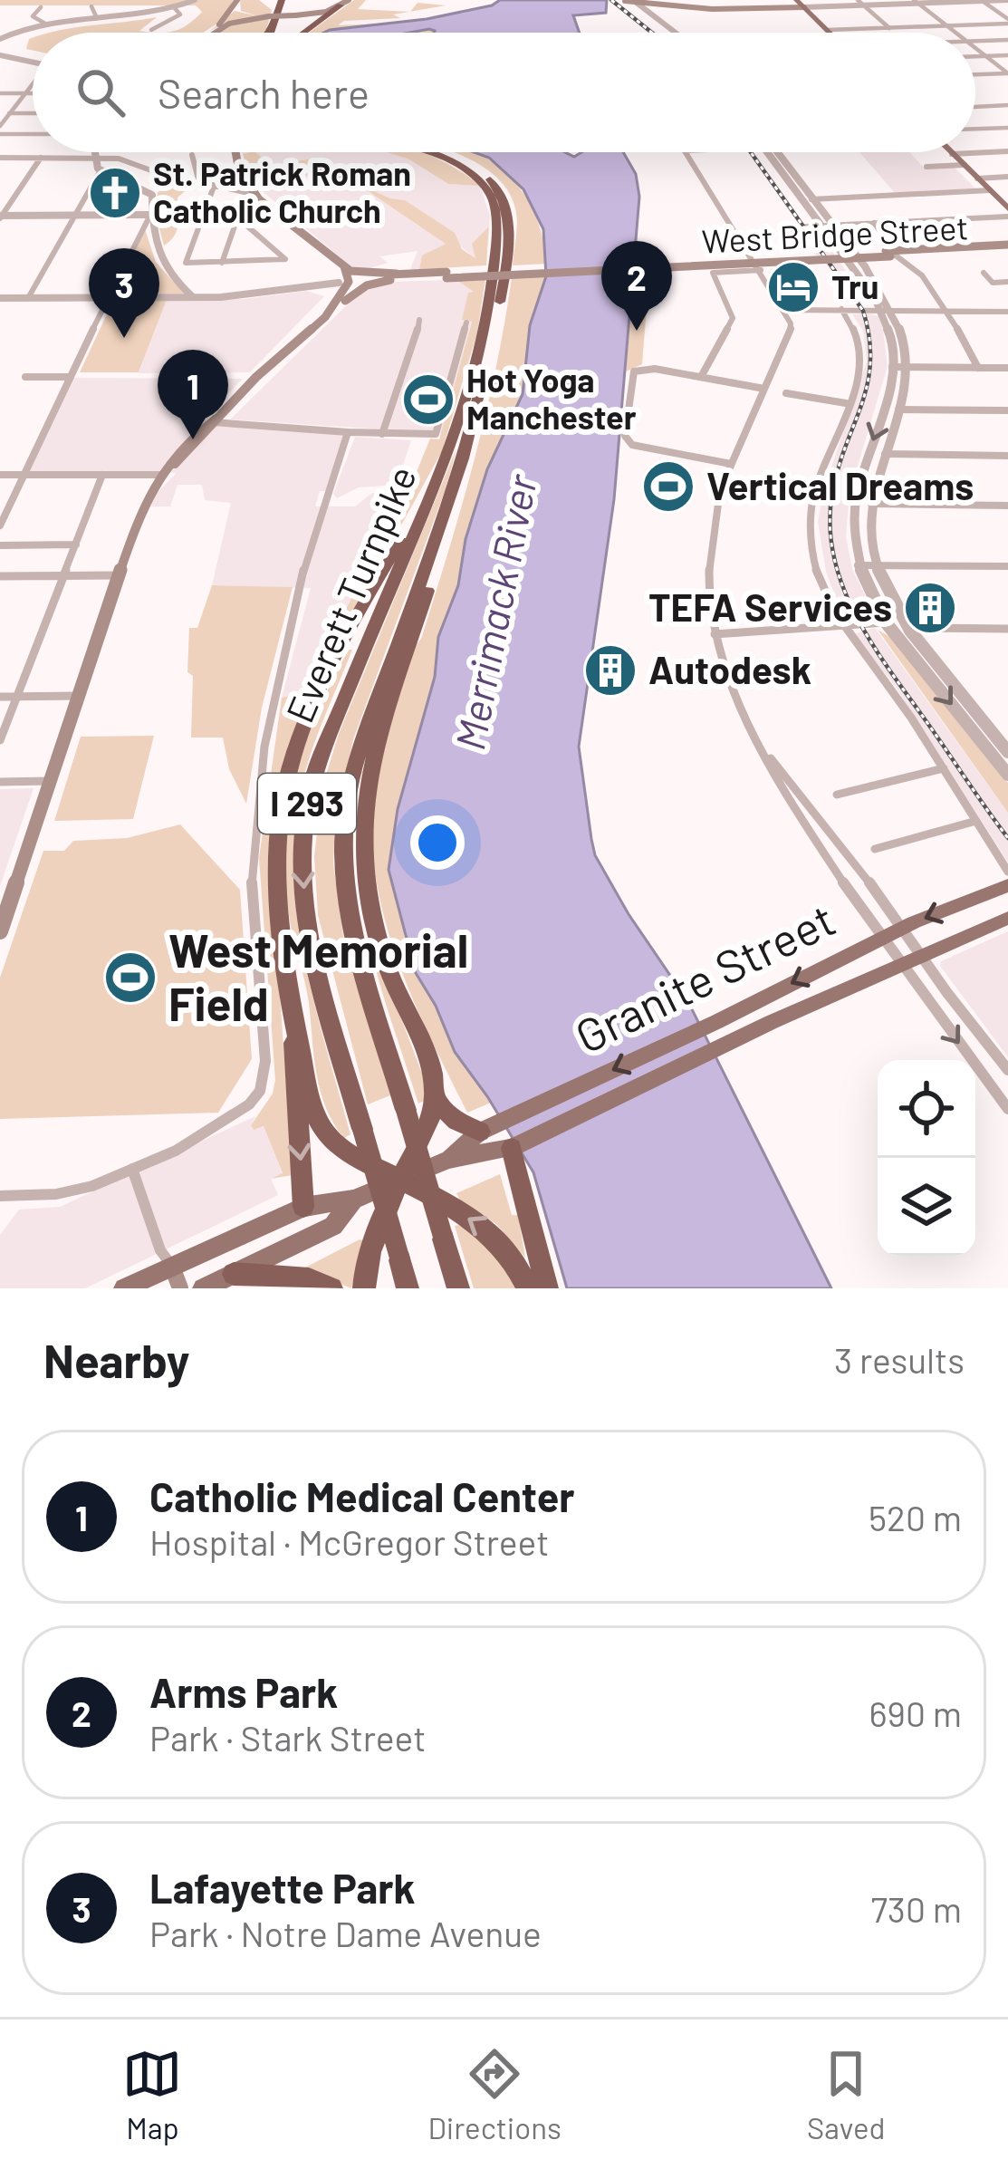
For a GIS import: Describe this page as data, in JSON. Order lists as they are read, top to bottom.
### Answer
{
  "streets": {
    "highway": ["Everett Turnpike", "I 293"],
    "main road": ["West Bridge Street", "Granite Street"]
  },
  "water": ["Merrimack River"],
  "places": {
    "church": ["St. Patrick Roman Catholic Church"],
    "hotel": ["Tru"],
    "sports": ["Hot Yoga Manchester", "Vertical Dreams", "West Memorial Field"],
    "building": ["TEFA Services", "Autodesk"]
  },
  "page": {
    "search": "Search here",
    "pins": ["2", "3", "1"],
    "heading": ["Nearby", "3 results"],
    "list": [
      {
        "mark": "1",
        "name": "Catholic Medical Center",
        "note": "Hospital · McGregor Street",
        "value": "520 m"
      },
      {
        "mark": "2",
        "name": "Arms Park",
        "note": "Park · Stark Street",
        "value": "690 m"
      },
      {
        "mark": "3",
        "name": "Lafayette Park",
        "note": "Park · Notre Dame Avenue",
        "value": "730 m"
      }
    ],
    "nav": ["Map", "Directions", "Saved"]
  }
}
